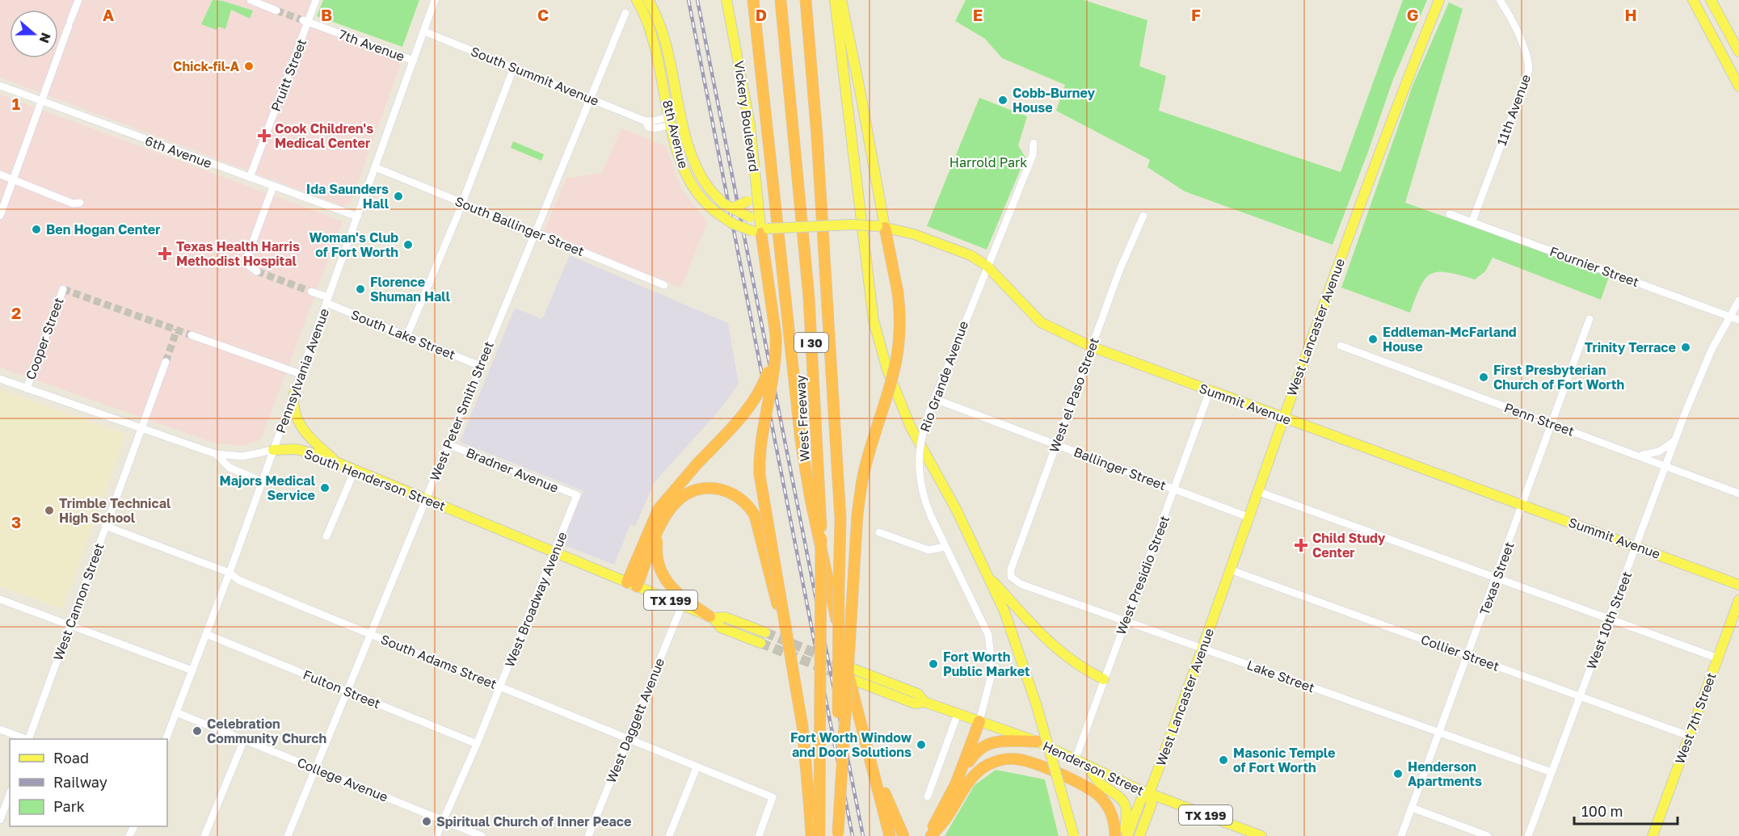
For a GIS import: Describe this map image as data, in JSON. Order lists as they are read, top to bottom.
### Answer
{
  "streets": {
    "highway": ["I 30", "West Freeway"],
    "main road": [
      "Vickery Boulevard",
      "8th Avenue",
      "West Lancaster Avenue",
      "Summit Avenue",
      "South Henderson Street",
      "TX 199",
      "West 7th Street",
      "Henderson Street"
    ],
    "street": [
      "7th Avenue",
      "Pruitt Street",
      "South Summit Avenue",
      "11th Avenue",
      "6th Avenue",
      "South Ballinger Street",
      "Fournier Street",
      "South Lake Street",
      "Cooper Street",
      "Pennsylvania Avenue",
      "Rio Grande Avenue",
      "West el Paso Street",
      "West Peter Smith Street",
      "Penn Street",
      "Ballinger Street",
      "Bradner Avenue",
      "West Presidio Street",
      "Texas Street",
      "West Broadway Avenue",
      "West Cannon Street",
      "West 10th Street",
      "Collier Street",
      "South Adams Street",
      "Lake Street",
      "Fulton Street",
      "West Daggett Avenue",
      "College Avenue"
    ]
  },
  "crossings": [
    ["7th Avenue", "Pruitt Street"],
    ["7th Avenue", "Pennsylvania Avenue"],
    ["Pruitt Street", "6th Avenue"],
    ["South Summit Avenue", "8th Avenue"],
    ["South Summit Avenue", "Pennsylvania Avenue"],
    ["South Summit Avenue", "West Peter Smith Street"],
    ["11th Avenue", "Fournier Street"],
    ["Vickery Boulevard", "8th Avenue"],
    ["8th Avenue", "Summit Avenue"],
    ["6th Avenue", "Pennsylvania Avenue"],
    ["South Ballinger Street", "Pennsylvania Avenue"],
    ["South Ballinger Street", "West Peter Smith Street"],
    ["Fournier Street", "West 10th Street"],
    ["West Lancaster Avenue", "Summit Avenue"],
    ["West Lancaster Avenue", "Ballinger Street"],
    ["West Lancaster Avenue", "Collier Street"],
    ["West Lancaster Avenue", "Lake Street"],
    ["West Lancaster Avenue", "Henderson Street"],
    ["South Lake Street", "Pennsylvania Avenue"],
    ["South Lake Street", "West Peter Smith Street"],
    ["Cooper Street", "South Henderson Street"],
    ["Pennsylvania Avenue", "South Henderson Street"],
    ["Pennsylvania Avenue", "South Adams Street"],
    ["Pennsylvania Avenue", "Fulton Street"],
    ["Pennsylvania Avenue", "College Avenue"],
    ["Rio Grande Avenue", "Summit Avenue"],
    ["Rio Grande Avenue", "Ballinger Street"],
    ["Rio Grande Avenue", "Henderson Street"],
    ["West el Paso Street", "Summit Avenue"],
    ["West el Paso Street", "Ballinger Street"],
    ["West el Paso Street", "Lake Street"],
    ["Summit Avenue", "West Presidio Street"],
    ["Summit Avenue", "Texas Street"],
    ["Summit Avenue", "West 10th Street"],
    ["West Peter Smith Street", "Bradner Avenue"],
    ["West Peter Smith Street", "South Henderson Street"],
    ["West Peter Smith Street", "South Adams Street"],
    ["West Peter Smith Street", "Fulton Street"],
    ["West Peter Smith Street", "College Avenue"],
    ["Penn Street", "Texas Street"],
    ["Penn Street", "West 10th Street"],
    ["Ballinger Street", "West Presidio Street"],
    ["Bradner Avenue", "West Broadway Avenue"],
    ["South Henderson Street", "West Broadway Avenue"],
    ["South Henderson Street", "West Cannon Street"],
    ["South Henderson Street", "West Daggett Avenue"],
    ["West Presidio Street", "Lake Street"],
    ["West Presidio Street", "Henderson Street"],
    ["Texas Street", "Collier Street"],
    ["Texas Street", "Lake Street"],
    ["West Broadway Avenue", "South Adams Street"],
    ["West Broadway Avenue", "Fulton Street"],
    ["West Broadway Avenue", "College Avenue"],
    ["West Cannon Street", "South Adams Street"],
    ["West 10th Street", "Collier Street"],
    ["West 10th Street", "Lake Street"],
    ["Collier Street", "West 7th Street"],
    ["South Adams Street", "West Daggett Avenue"]
  ],
  "parks": ["Harrold Park"],
  "places": {
    "other": [
      "Chick-fil-A",
      "Cobb-Burney House",
      "Ida Saunders Hall",
      "Ben Hogan Center",
      "Woman's Club of Fort Worth",
      "Florence Shuman Hall",
      "Eddleman-McFarland House",
      "Trinity Terrace",
      "First Presbyterian Church of Fort Worth",
      "Majors Medical Service",
      "Trimble Technical High School",
      "Fort Worth Public Market",
      "Celebration Community Church",
      "Fort Worth Window and Door Solutions",
      "Masonic Temple of Fort Worth",
      "Henderson Apartments",
      "Spiritual Church of Inner Peace"
    ],
    "health": ["Cook Children's Medical Center", "Texas Health Harris Methodist Hospital", "Child Study Center"]
  },
  "legend": ["Road", "Railway", "Park"],
  "scale_bar": "100 m",
  "north": "right",
  "grid": {
    "columns": [
      "A",
      "B",
      "C",
      "D",
      "E",
      "F",
      "G",
      "H"
    ],
    "rows": ["1", "2", "3"]
  }
}
